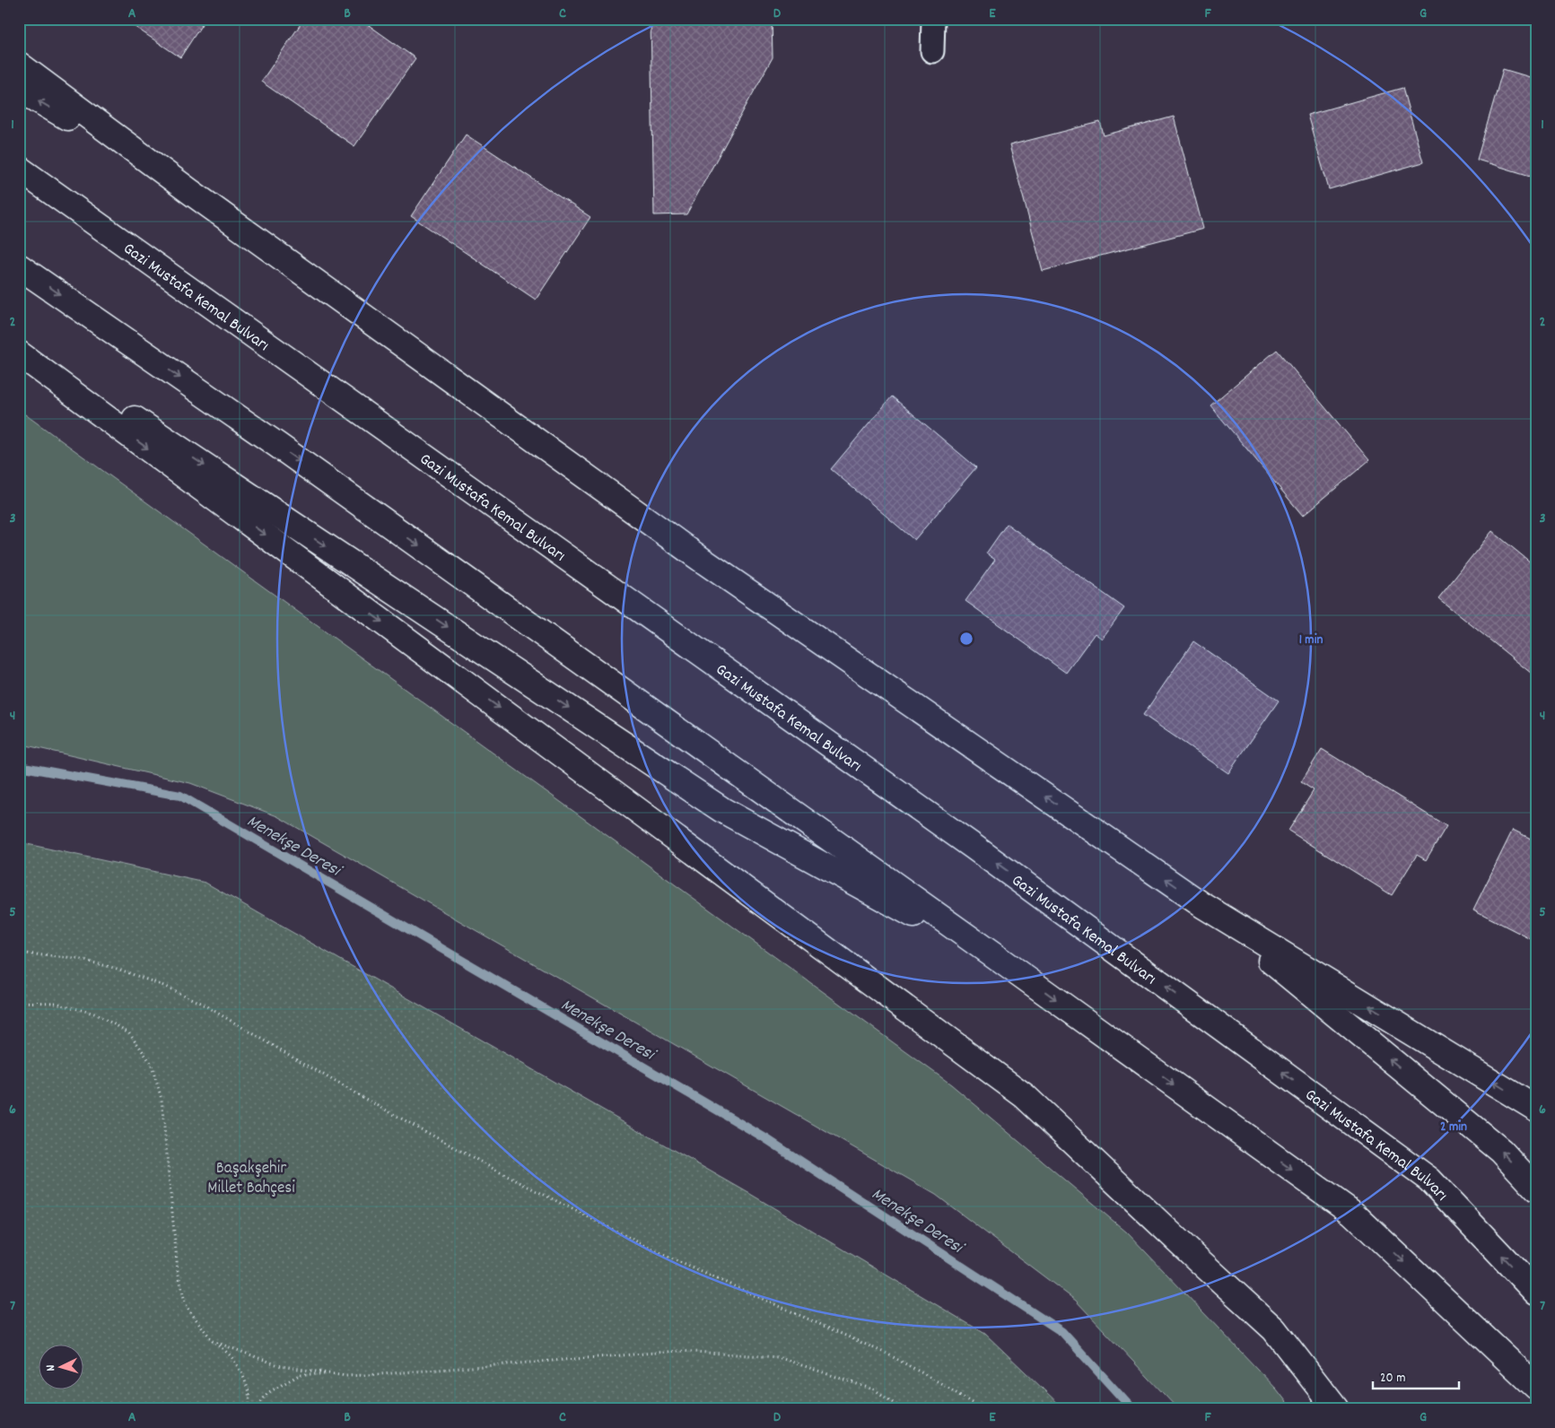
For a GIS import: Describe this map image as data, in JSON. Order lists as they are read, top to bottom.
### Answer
{
  "streets": {
    "highway": ["Gazi Mustafa Kemal Bulvarı"]
  },
  "water": ["Menekşe Deresi"],
  "parks": ["Başakşehir Millet Bahçesi"],
  "scale_bar": "20 m",
  "north": "left",
  "grid": {
    "columns": [
      "A",
      "B",
      "C",
      "D",
      "E",
      "F",
      "G"
    ],
    "rows": [
      "1",
      "2",
      "3",
      "4",
      "5",
      "6",
      "7"
    ]
  },
  "rings": ["1 min", "2 min"]
}
